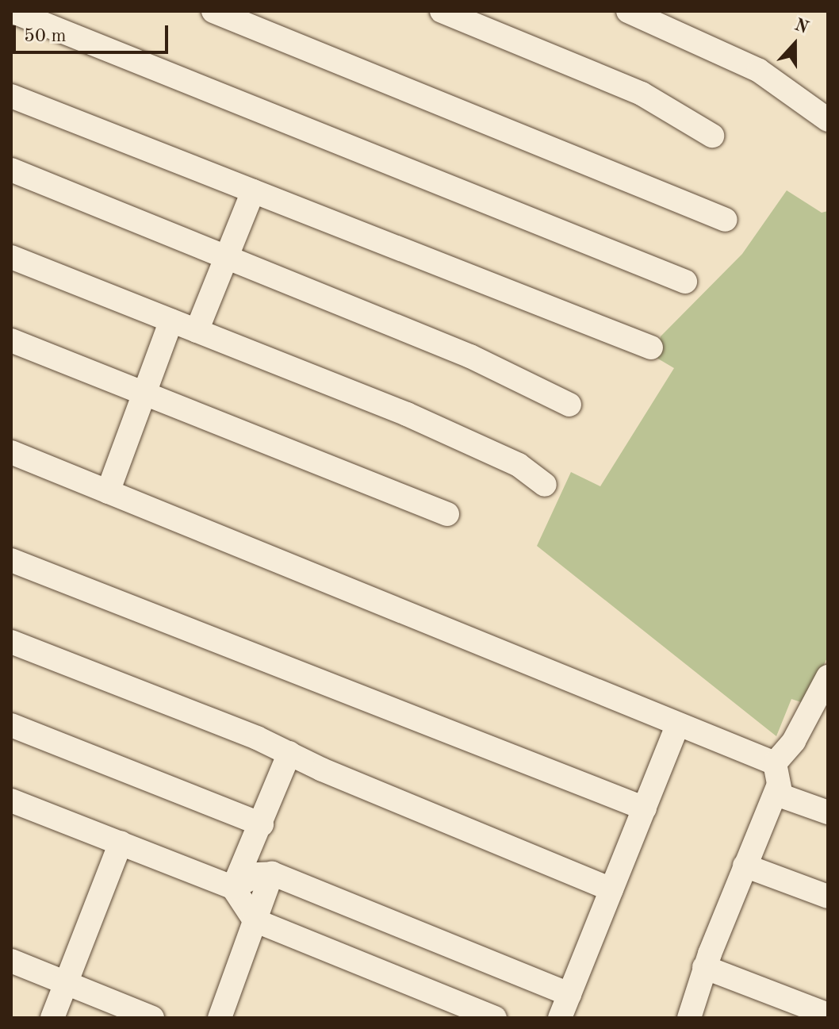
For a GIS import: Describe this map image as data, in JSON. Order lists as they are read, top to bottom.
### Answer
{
  "scale_bar": "50 m",
  "north": "top"
}
